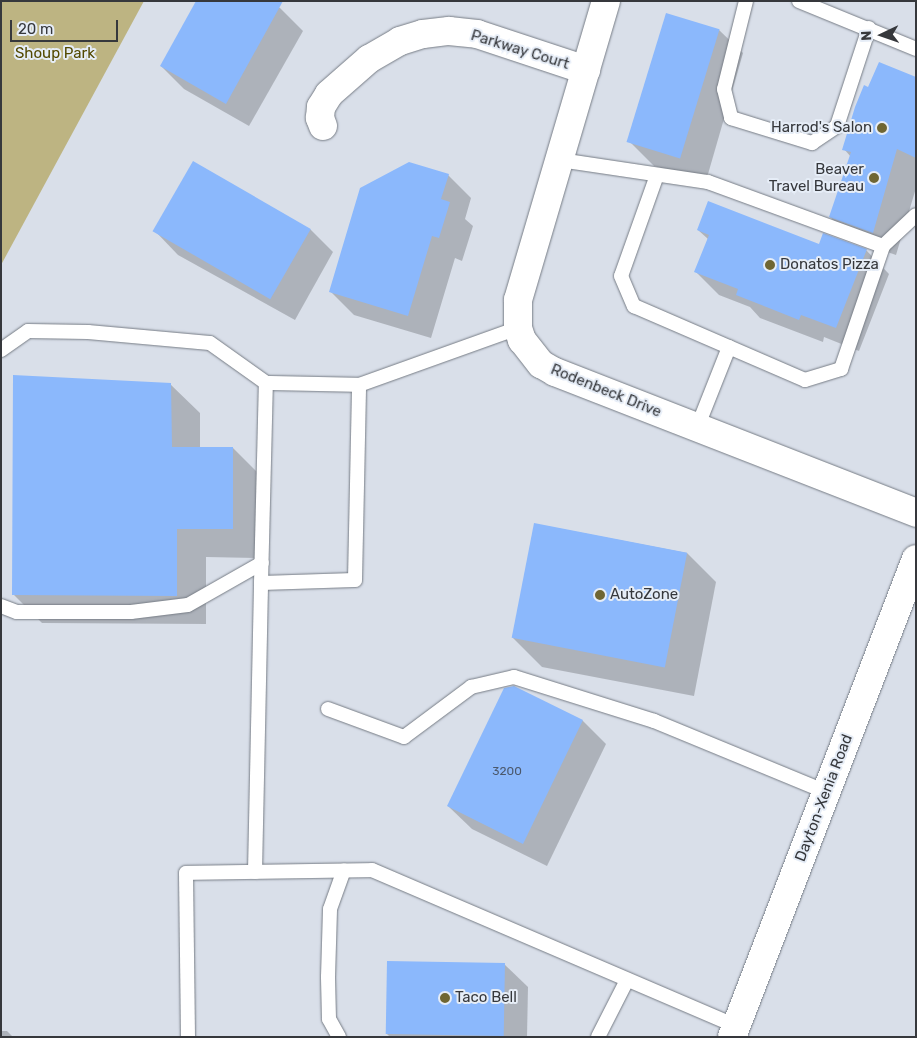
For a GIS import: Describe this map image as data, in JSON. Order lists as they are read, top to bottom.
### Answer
{
  "streets": {
    "street": ["Parkway Court", "Rodenbeck Drive", "Dayton-Xenia Road"]
  },
  "crossings": [
    ["Parkway Court", "Rodenbeck Drive"]
  ],
  "parks": ["Shoup Park"],
  "places": [
    "Harrod's Salon",
    "Beaver Travel Bureau",
    "Donatos Pizza",
    "AutoZone",
    "Taco Bell"
  ],
  "house_numbers": ["3200"],
  "scale_bar": "20 m",
  "north": "left"
}
